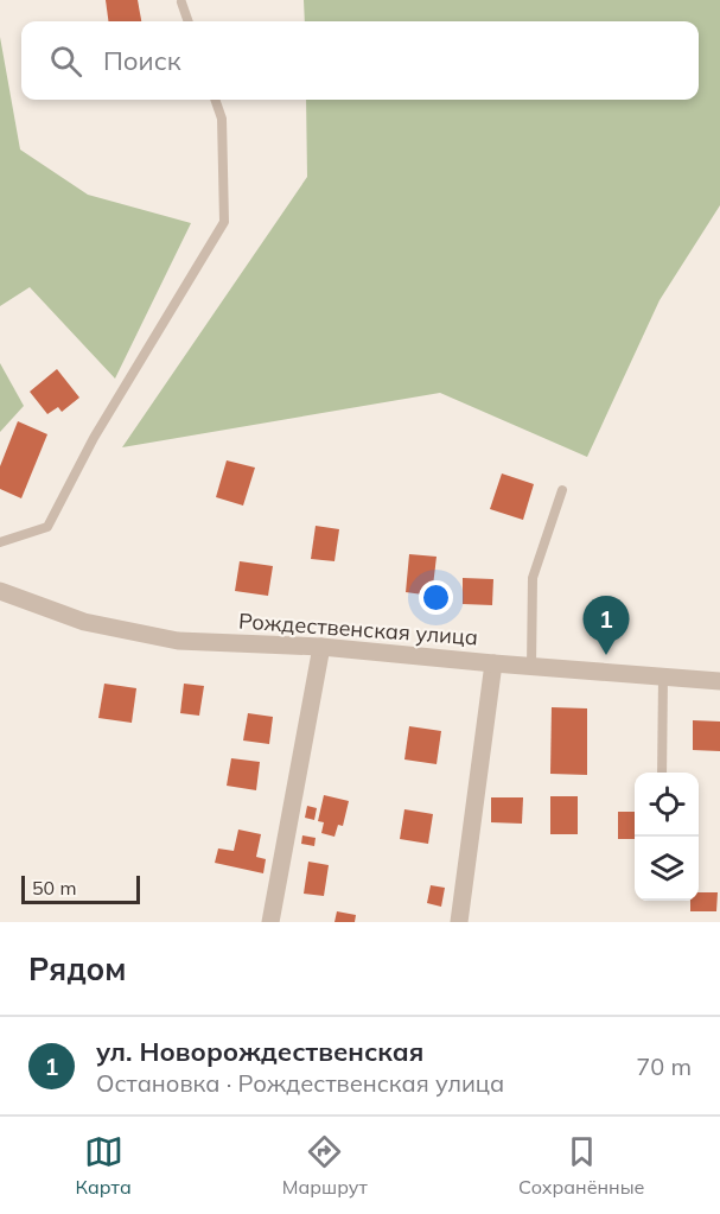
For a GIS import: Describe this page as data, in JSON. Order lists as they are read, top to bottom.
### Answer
{
  "streets": {
    "street": ["Рождественская улица"]
  },
  "scale_bar": "50 m",
  "page": {
    "search": "Поиск",
    "pins": "1",
    "scale": "50 m",
    "heading": "Рядом",
    "list": [
      {
        "mark": "1",
        "name": "ул. Новорождественская",
        "note": "Остановка · Рождественская улица",
        "value": "70 m"
      }
    ],
    "nav": ["Карта", "Маршрут", "Сохранённые"]
  }
}
